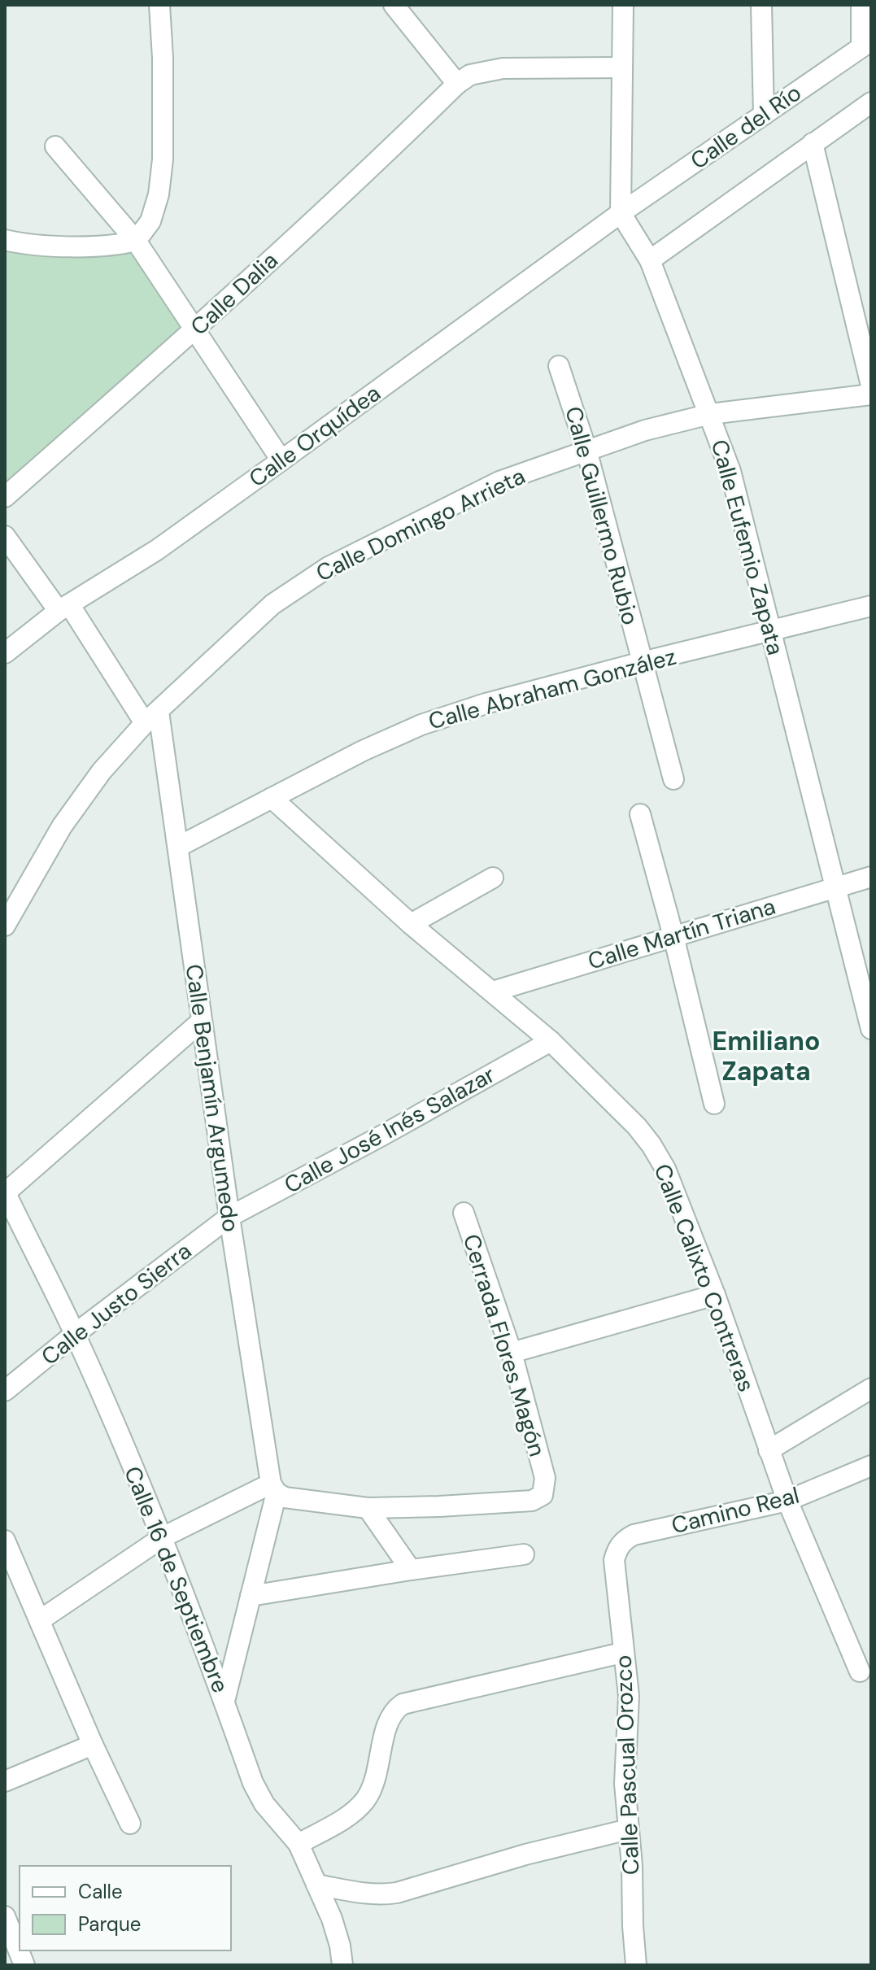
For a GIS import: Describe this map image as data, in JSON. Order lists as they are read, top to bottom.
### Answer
{
  "streets": {
    "street": [
      "Calle del Río",
      "Calle Dalia",
      "Calle Orquídea",
      "Calle Guillermo Rubio",
      "Calle Domingo Arrieta",
      "Calle Eufemio Zapata",
      "Calle Abraham González",
      "Calle Martín Triana",
      "Calle Benjamín Argumedo",
      "Calle José Inés Salazar",
      "Calle Calixto Contreras",
      "Calle Justo Sierra",
      "Cerrada Flores Magón",
      "Camino Real",
      "Calle 16 de Septiembre",
      "Calle Pascual Orozco"
    ]
  },
  "crossings": [
    ["Calle del Río", "Calle Orquídea"],
    ["Calle del Río", "Calle Eufemio Zapata"],
    ["Calle Orquídea", "Calle Eufemio Zapata"],
    ["Calle Guillermo Rubio", "Calle Domingo Arrieta"],
    ["Calle Guillermo Rubio", "Calle Abraham González"],
    ["Calle Domingo Arrieta", "Calle Eufemio Zapata"],
    ["Calle Domingo Arrieta", "Calle Benjamín Argumedo"],
    ["Calle Eufemio Zapata", "Calle Abraham González"],
    ["Calle Eufemio Zapata", "Calle Martín Triana"],
    ["Calle Abraham González", "Calle Benjamín Argumedo"],
    ["Calle Abraham González", "Calle Calixto Contreras"],
    ["Calle Martín Triana", "Calle Calixto Contreras"],
    ["Calle Benjamín Argumedo", "Calle José Inés Salazar"],
    ["Calle Benjamín Argumedo", "Calle Justo Sierra"],
    ["Calle José Inés Salazar", "Calle Calixto Contreras"],
    ["Calle José Inés Salazar", "Calle Justo Sierra"],
    ["Calle Calixto Contreras", "Camino Real"],
    ["Calle Justo Sierra", "Calle 16 de Septiembre"],
    ["Camino Real", "Calle Pascual Orozco"]
  ],
  "districts": ["Emiliano Zapata"],
  "legend": ["Calle", "Parque"]
}
